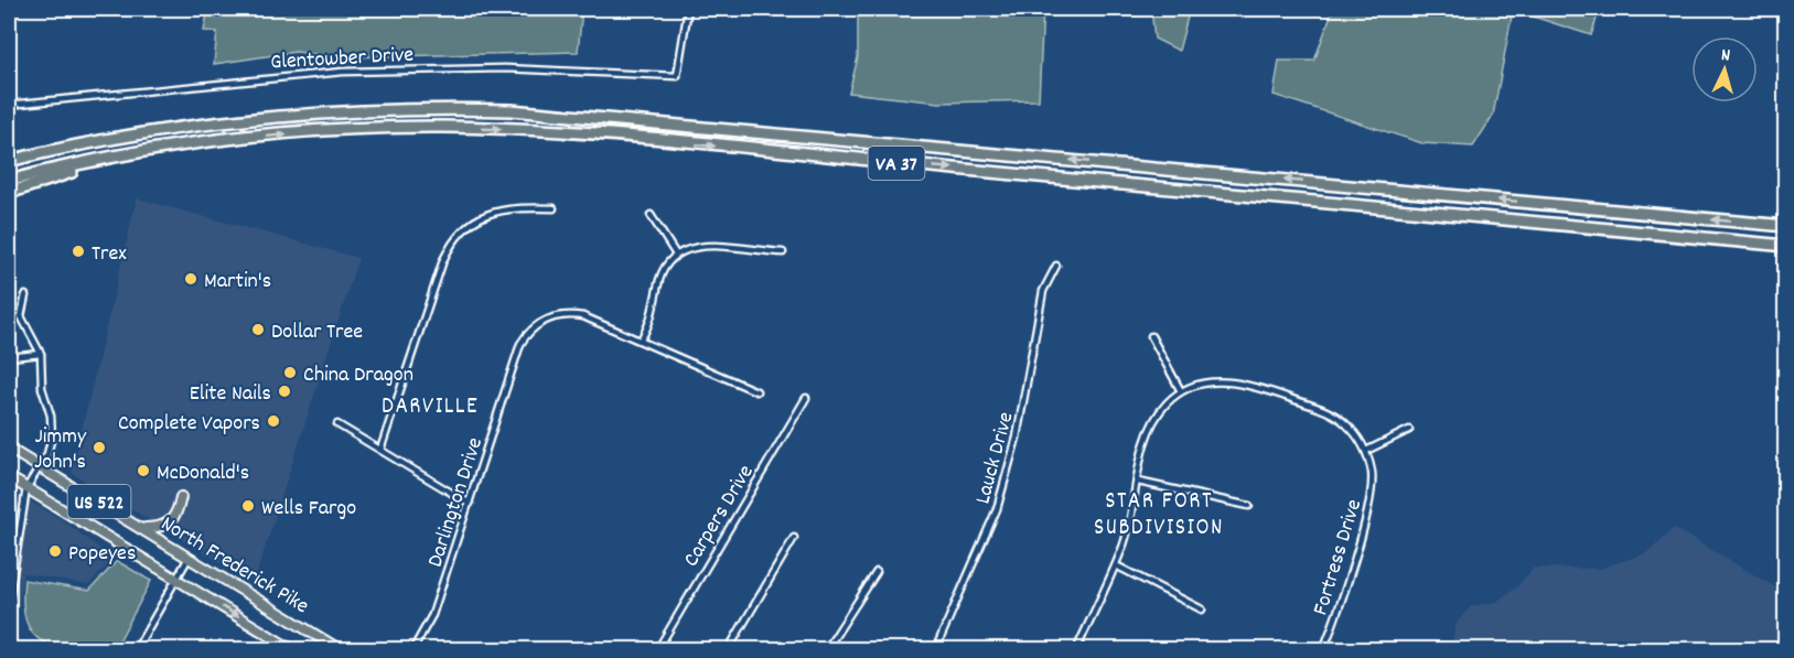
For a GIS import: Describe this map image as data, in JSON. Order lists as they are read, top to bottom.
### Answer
{
  "streets": {
    "highway": ["VA 37"],
    "main road": ["US 522", "North Frederick Pike"],
    "street": [
      "Glentowber Drive",
      "Lauck Drive",
      "Darlington Drive",
      "Carpers Drive",
      "Fortress Drive"
    ]
  },
  "districts": ["DARVILLE", "STAR FORT SUBDIVISION"],
  "places": [
    "Trex",
    "Martin's",
    "Dollar Tree",
    "China Dragon",
    "Elite Nails",
    "Complete Vapors",
    "Jimmy John's",
    "McDonald's",
    "Wells Fargo",
    "Popeyes"
  ],
  "north": "top"
}
